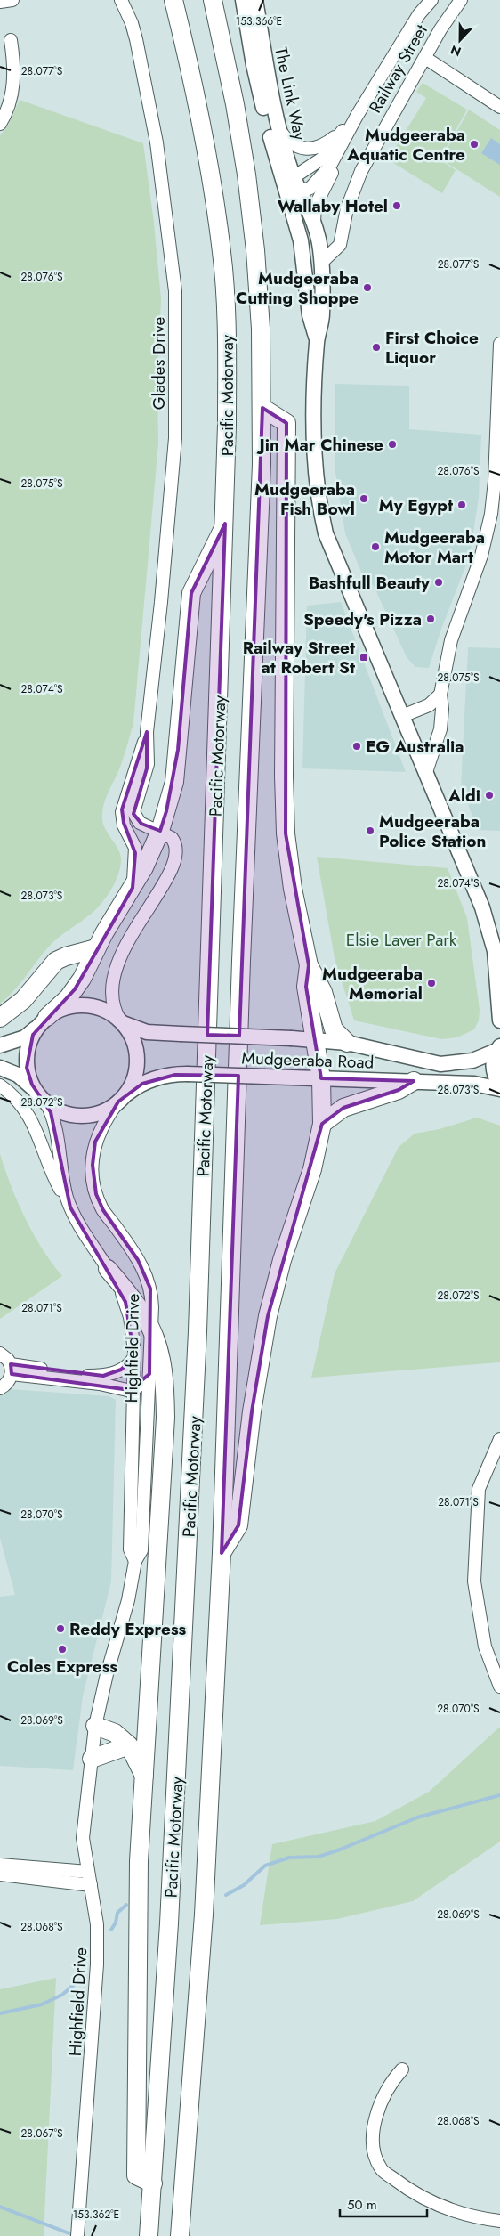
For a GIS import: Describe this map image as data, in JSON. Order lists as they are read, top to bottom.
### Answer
{
  "streets": {
    "highway": ["Pacific Motorway"],
    "main road": ["Railway Street", "The Link Way", "Mudgeeraba Road"],
    "street": ["Glades Drive", "Highfield Drive"]
  },
  "crossings": [
    ["Railway Street", "The Link Way"],
    ["Glades Drive", "Mudgeeraba Road"],
    ["Glades Drive", "Highfield Drive"],
    ["Mudgeeraba Road", "Highfield Drive"]
  ],
  "parks": ["Elsie Laver Park"],
  "places": {
    "other": [
      "Mudgeeraba Aquatic Centre",
      "Wallaby Hotel",
      "Mudgeeraba Cutting Shoppe",
      "First Choice Liquor",
      "Jin Mar Chinese",
      "Mudgeeraba Fish Bowl",
      "My Egypt",
      "Mudgeeraba Motor Mart",
      "Bashfull Beauty",
      "Speedy's Pizza",
      "EG Australia",
      "Aldi",
      "Mudgeeraba Police Station",
      "Mudgeeraba Memorial",
      "Reddy Express",
      "Coles Express"
    ],
    "transit": ["Railway Street at Robert St"]
  },
  "scale_bar": "50 m",
  "north": "bottom",
  "coordinates": [
    "153.366°E",
    "28.077°S",
    "28.076°S",
    "28.075°S",
    "28.074°S",
    "28.073°S",
    "28.072°S",
    "28.071°S",
    "28.070°S",
    "28.069°S",
    "28.068°S",
    "28.067°S",
    "153.362°E"
  ]
}
